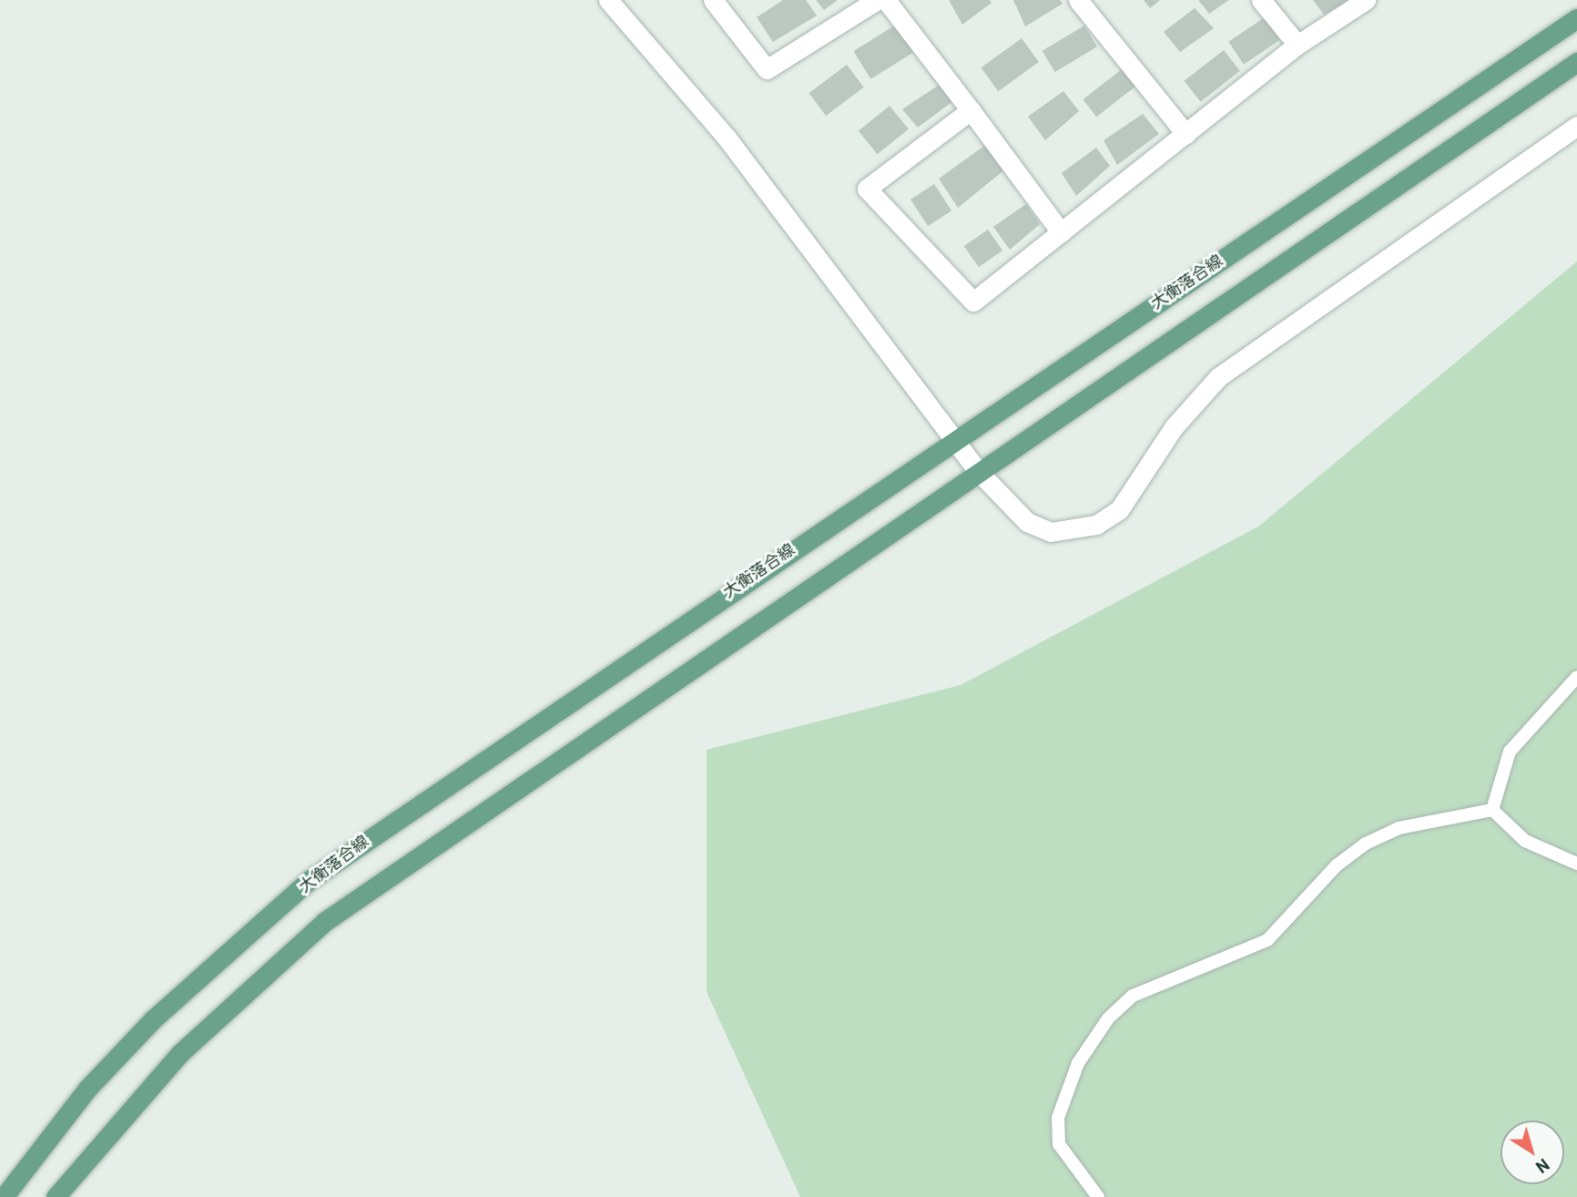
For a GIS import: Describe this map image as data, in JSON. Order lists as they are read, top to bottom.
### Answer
{
  "streets": {
    "main road": ["大衡落合線"]
  },
  "north": "bottom right"
}
